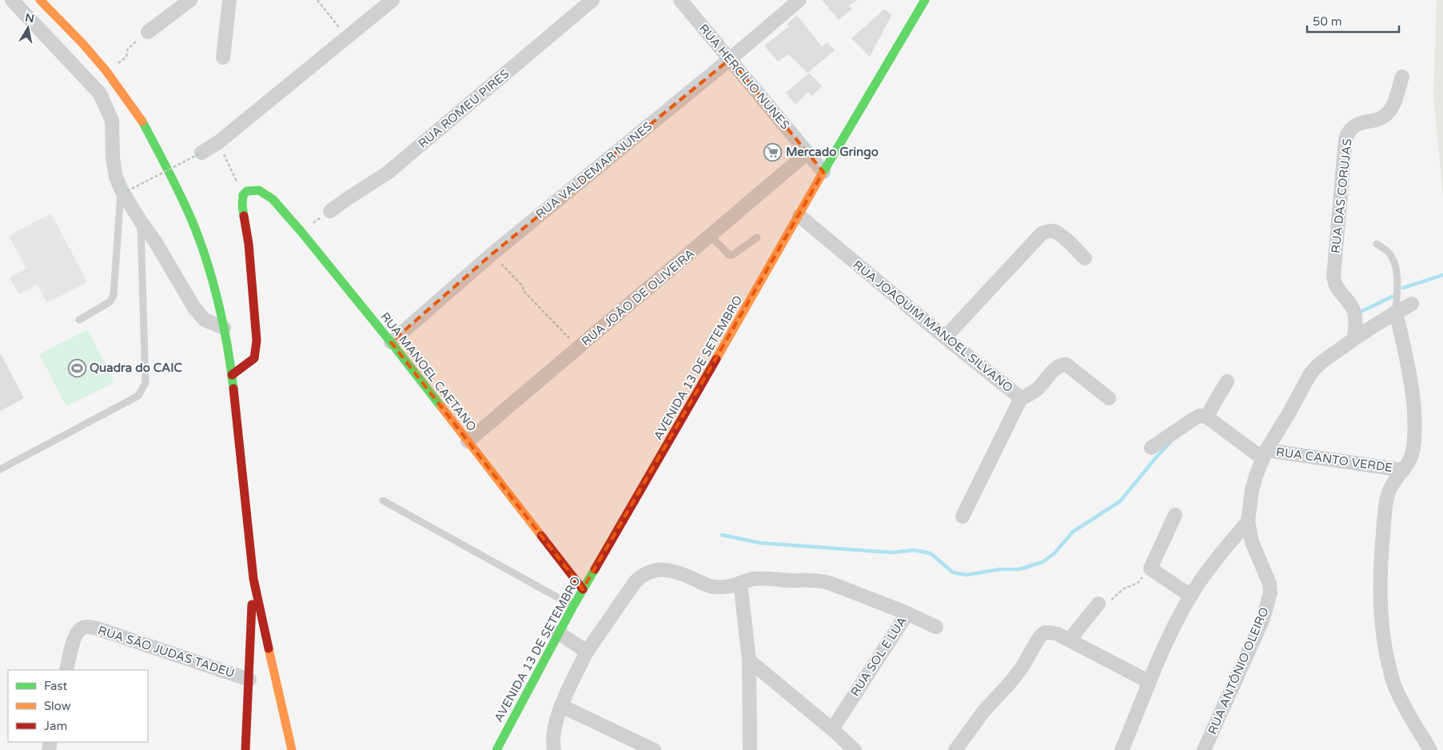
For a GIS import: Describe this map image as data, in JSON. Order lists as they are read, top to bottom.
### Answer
{
  "streets": {
    "main road": ["AVENIDA 13 DE SETEMBRO", "RUA MANOEL CAETANO"],
    "street": [
      "RUA HERCÍLIO NUNES",
      "RUA ROMEU PIRES",
      "RUA VALDEMAR NUNES",
      "RUA DAS CORUJAS",
      "RUA JOÃO DE OLIVEIRA",
      "RUA JOAQUIM MANOEL SILVANO",
      "RUA CANTO VERDE",
      "RUA SÃO JUDAS TADEU",
      "RUA SOL E LUA",
      "RUA ANTÔNIO OLEIRO"
    ]
  },
  "crossings": [
    ["RUA HERCÍLIO NUNES", "RUA VALDEMAR NUNES"],
    ["RUA HERCÍLIO NUNES", "RUA JOÃO DE OLIVEIRA"],
    ["RUA HERCÍLIO NUNES", "AVENIDA 13 DE SETEMBRO"],
    ["RUA VALDEMAR NUNES", "RUA MANOEL CAETANO"],
    ["RUA DAS CORUJAS", "RUA ANTÔNIO OLEIRO"],
    ["RUA JOÃO DE OLIVEIRA", "RUA MANOEL CAETANO"],
    ["RUA JOAQUIM MANOEL SILVANO", "AVENIDA 13 DE SETEMBRO"],
    ["AVENIDA 13 DE SETEMBRO", "RUA MANOEL CAETANO"],
    ["RUA CANTO VERDE", "RUA ANTÔNIO OLEIRO"]
  ],
  "places": {
    "supermarket": ["Mercado Gringo"],
    "sports": ["Quadra do CAIC"]
  },
  "legend": ["Fast", "Slow", "Jam"],
  "scale_bar": "50 m",
  "north": "top"
}
